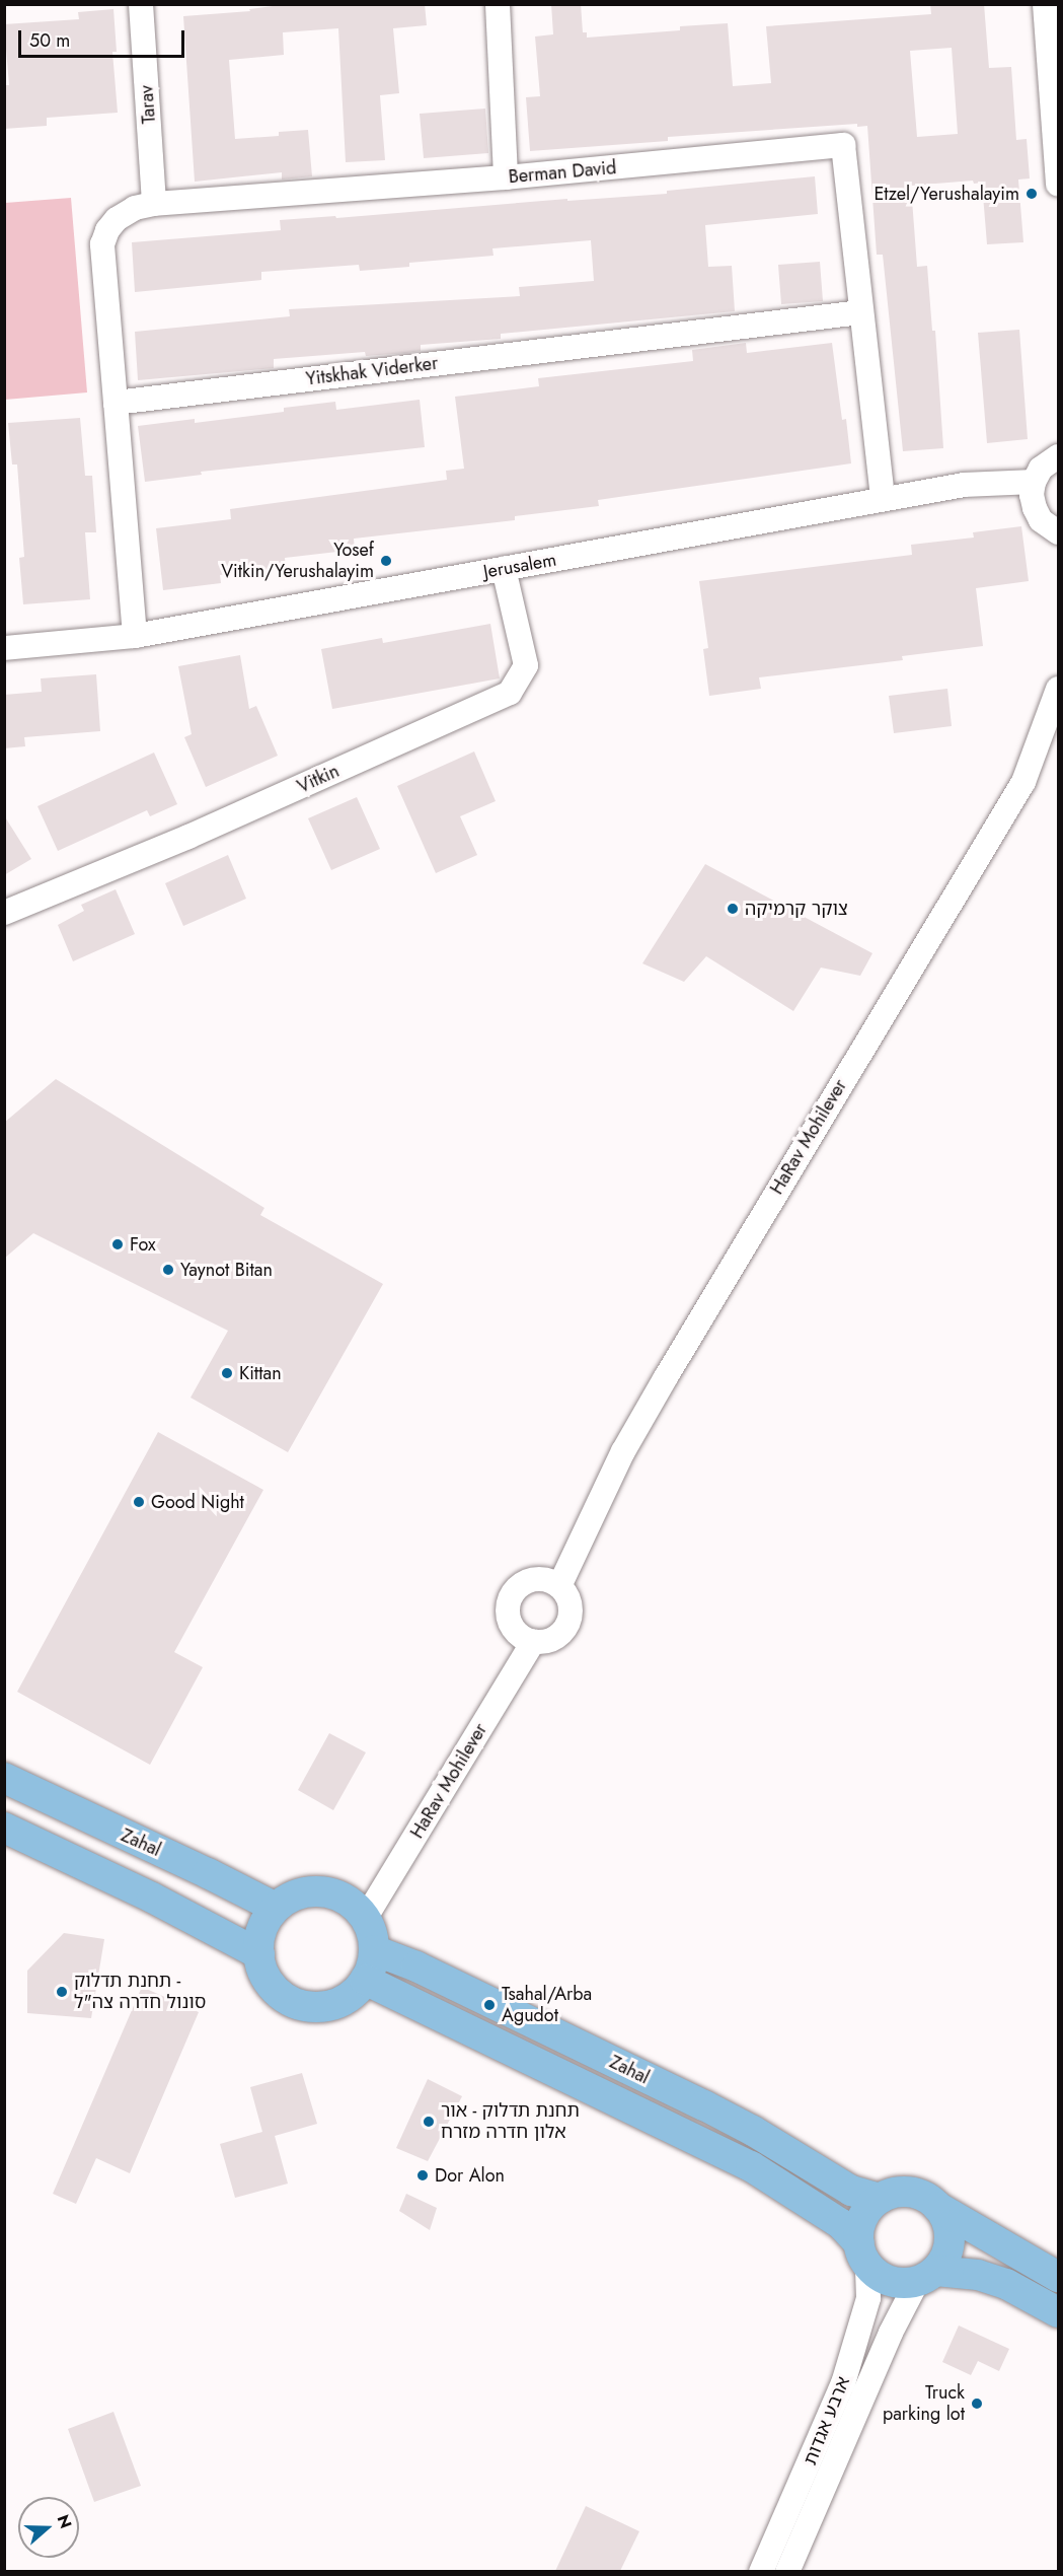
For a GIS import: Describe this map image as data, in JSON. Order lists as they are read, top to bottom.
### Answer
{
  "streets": {
    "main road": ["Zahal"],
    "street": [
      "Tarav",
      "Berman David",
      "Yitskhak Viderker",
      "Jerusalem",
      "Vitkin",
      "HaRav Mohilever",
      "ארבע אגדות"
    ]
  },
  "crossings": [
    ["Tarav", "Berman David"],
    ["Berman David", "Yitskhak Viderker"],
    ["Berman David", "Jerusalem"],
    ["Jerusalem", "Vitkin"],
    ["HaRav Mohilever", "Zahal"],
    ["Zahal", "ארבע אגדות"]
  ],
  "places": [
    "Etzel/Yerushalayim",
    "Yosef Vitkin/Yerushalayim",
    "צוקר קרמיקה",
    "Fox",
    "Yaynot Bitan",
    "Kittan",
    "Good Night",
    "תחנת תדלוק - סונול חדרה צה\"ל",
    "Tsahal/Arba Agudot",
    "תחנת תדלוק - אור אלון חדרה מזרח",
    "Dor Alon",
    "Truck parking lot"
  ],
  "scale_bar": "50 m",
  "north": "right"
}
